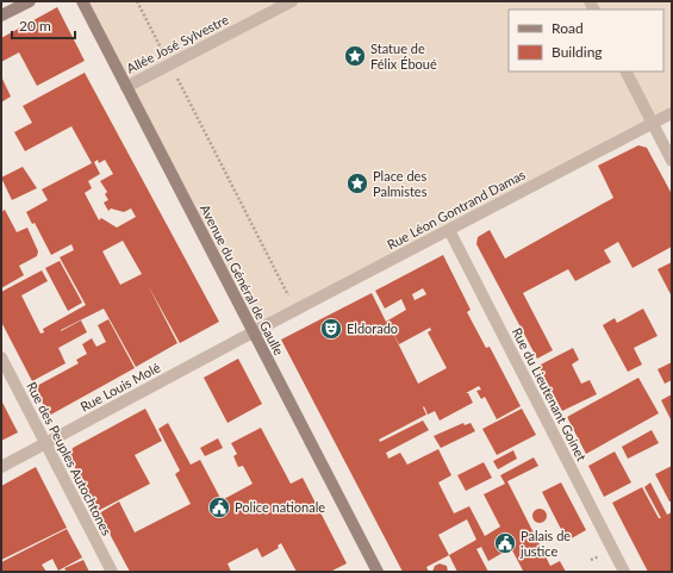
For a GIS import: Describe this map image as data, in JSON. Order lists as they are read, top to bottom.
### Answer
{
  "streets": {
    "street": [
      "Allée José Sylvestre",
      "Rue Léon Gontrand Damas",
      "Avenue du Général de Gaulle",
      "Rue Louis Molé",
      "Rue du Lieutenant Goinet",
      "Rue des Peuples Autochtones"
    ]
  },
  "crossings": [
    ["Allée José Sylvestre", "Avenue du Général de Gaulle"],
    ["Rue Léon Gontrand Damas", "Avenue du Général de Gaulle"],
    ["Rue Léon Gontrand Damas", "Rue Louis Molé"],
    ["Rue Léon Gontrand Damas", "Rue du Lieutenant Goinet"],
    ["Avenue du Général de Gaulle", "Rue Louis Molé"],
    ["Rue Louis Molé", "Rue des Peuples Autochtones"]
  ],
  "places": {
    "place": ["Statue de Félix Éboué", "Place des Palmistes"],
    "theatre": ["Eldorado"],
    "public building": ["Police nationale", "Palais de justice"]
  },
  "legend": ["Road", "Building"],
  "scale_bar": "20 m"
}
